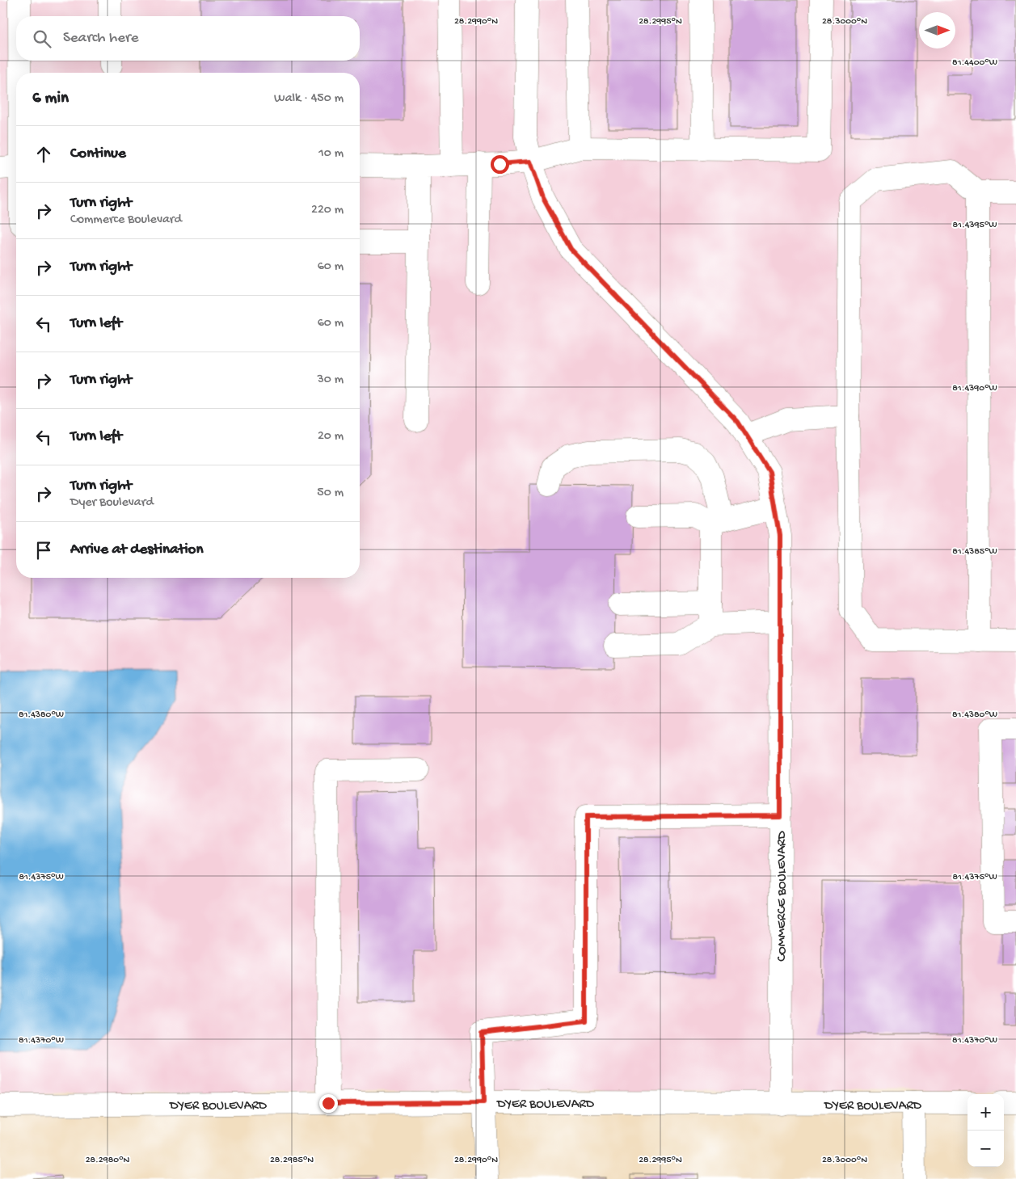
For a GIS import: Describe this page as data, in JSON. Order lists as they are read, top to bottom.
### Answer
{
  "streets": {
    "street": ["COMMERCE BOULEVARD", "DYER BOULEVARD"]
  },
  "crossings": [
    ["COMMERCE BOULEVARD", "DYER BOULEVARD"]
  ],
  "north": "right",
  "page": {
    "search": "Search here",
    "heading": ["6 min", "Walk · 450 m"],
    "list": [
      ["Continue", "10 m"],
      ["Turn right", "Commerce Boulevard", "220 m"],
      ["Turn right", "60 m"],
      ["Turn left", "60 m"],
      ["Turn right", "30 m"],
      ["Turn left", "20 m"],
      ["Turn right", "Dyer Boulevard", "50 m"],
      "Arrive at destination"
    ],
    "map_buttons": ["+", "−"]
  },
  "coordinates": [
    "28.2990°N",
    "28.2995°N",
    "28.3000°N",
    "81.4400°W",
    "81.4395°W",
    "81.4390°W",
    "81.4385°W",
    "81.4380°W",
    "81.4375°W",
    "81.4370°W",
    "28.2980°N",
    "28.2985°N"
  ]
}
